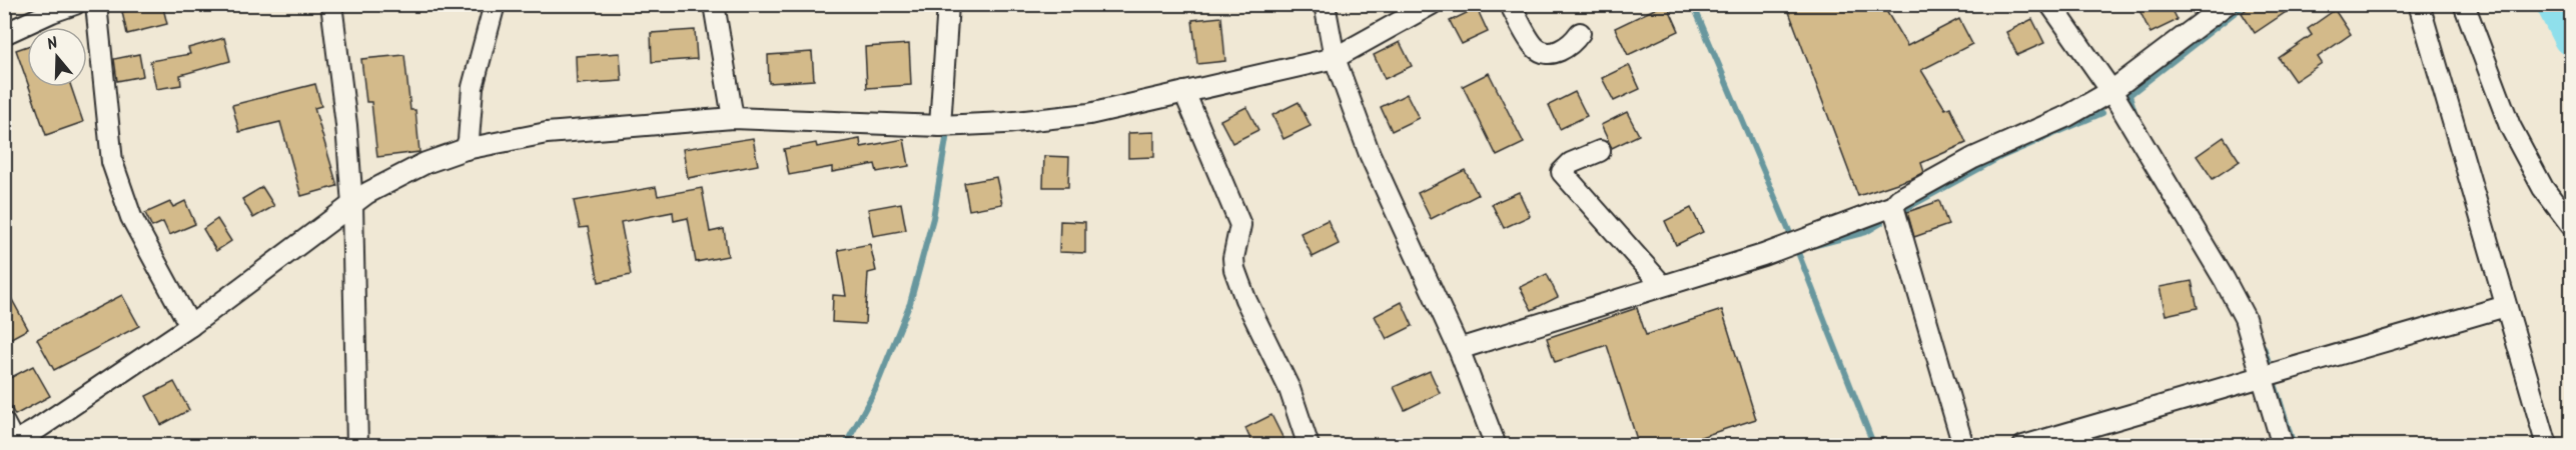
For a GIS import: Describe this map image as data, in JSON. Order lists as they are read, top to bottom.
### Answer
{
  "north": "top"
}
